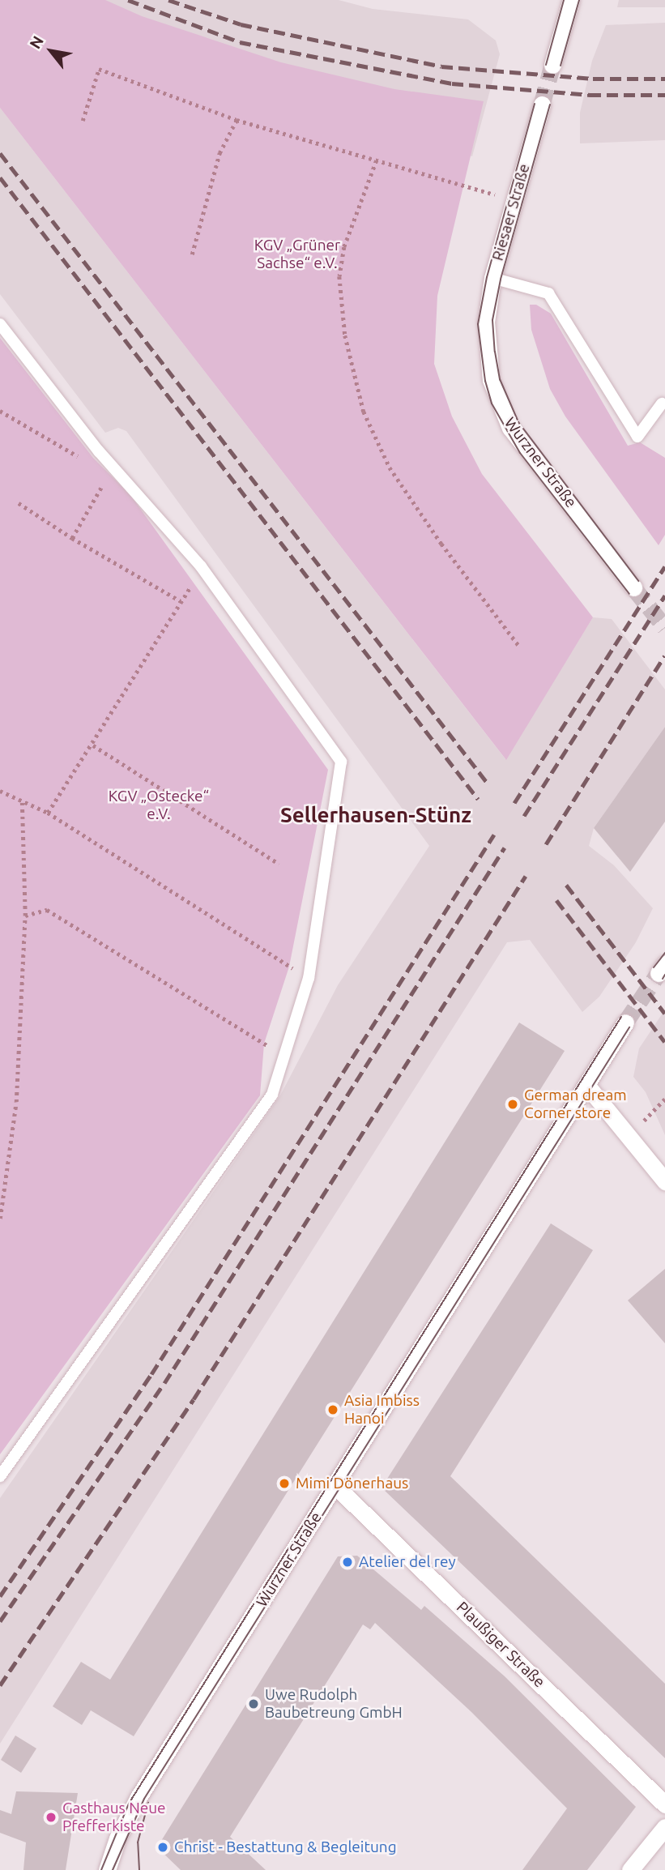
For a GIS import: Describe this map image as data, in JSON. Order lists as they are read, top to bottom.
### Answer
{
  "streets": {
    "main road": ["Riesaer Straße", "Wurzner Straße", "Plaußiger Straße"]
  },
  "crossings": [
    ["Riesaer Straße", "Wurzner Straße"],
    ["Wurzner Straße", "Plaußiger Straße"]
  ],
  "districts": ["Sellerhausen-Stünz"],
  "parks": ["KGV „Grüner Sachse“ e.V.", "KGV „Ostecke“ e.V."],
  "places": [
    "German dream Corner store",
    "Asia Imbiss Hanoi",
    "Mimi Dönerhaus",
    "Atelier del rey",
    "Uwe Rudolph Baubetreung GmbH",
    "Gasthaus Neue Pfefferkiste",
    "Christ - Bestattung & Begleitung"
  ],
  "north": "top left"
}
